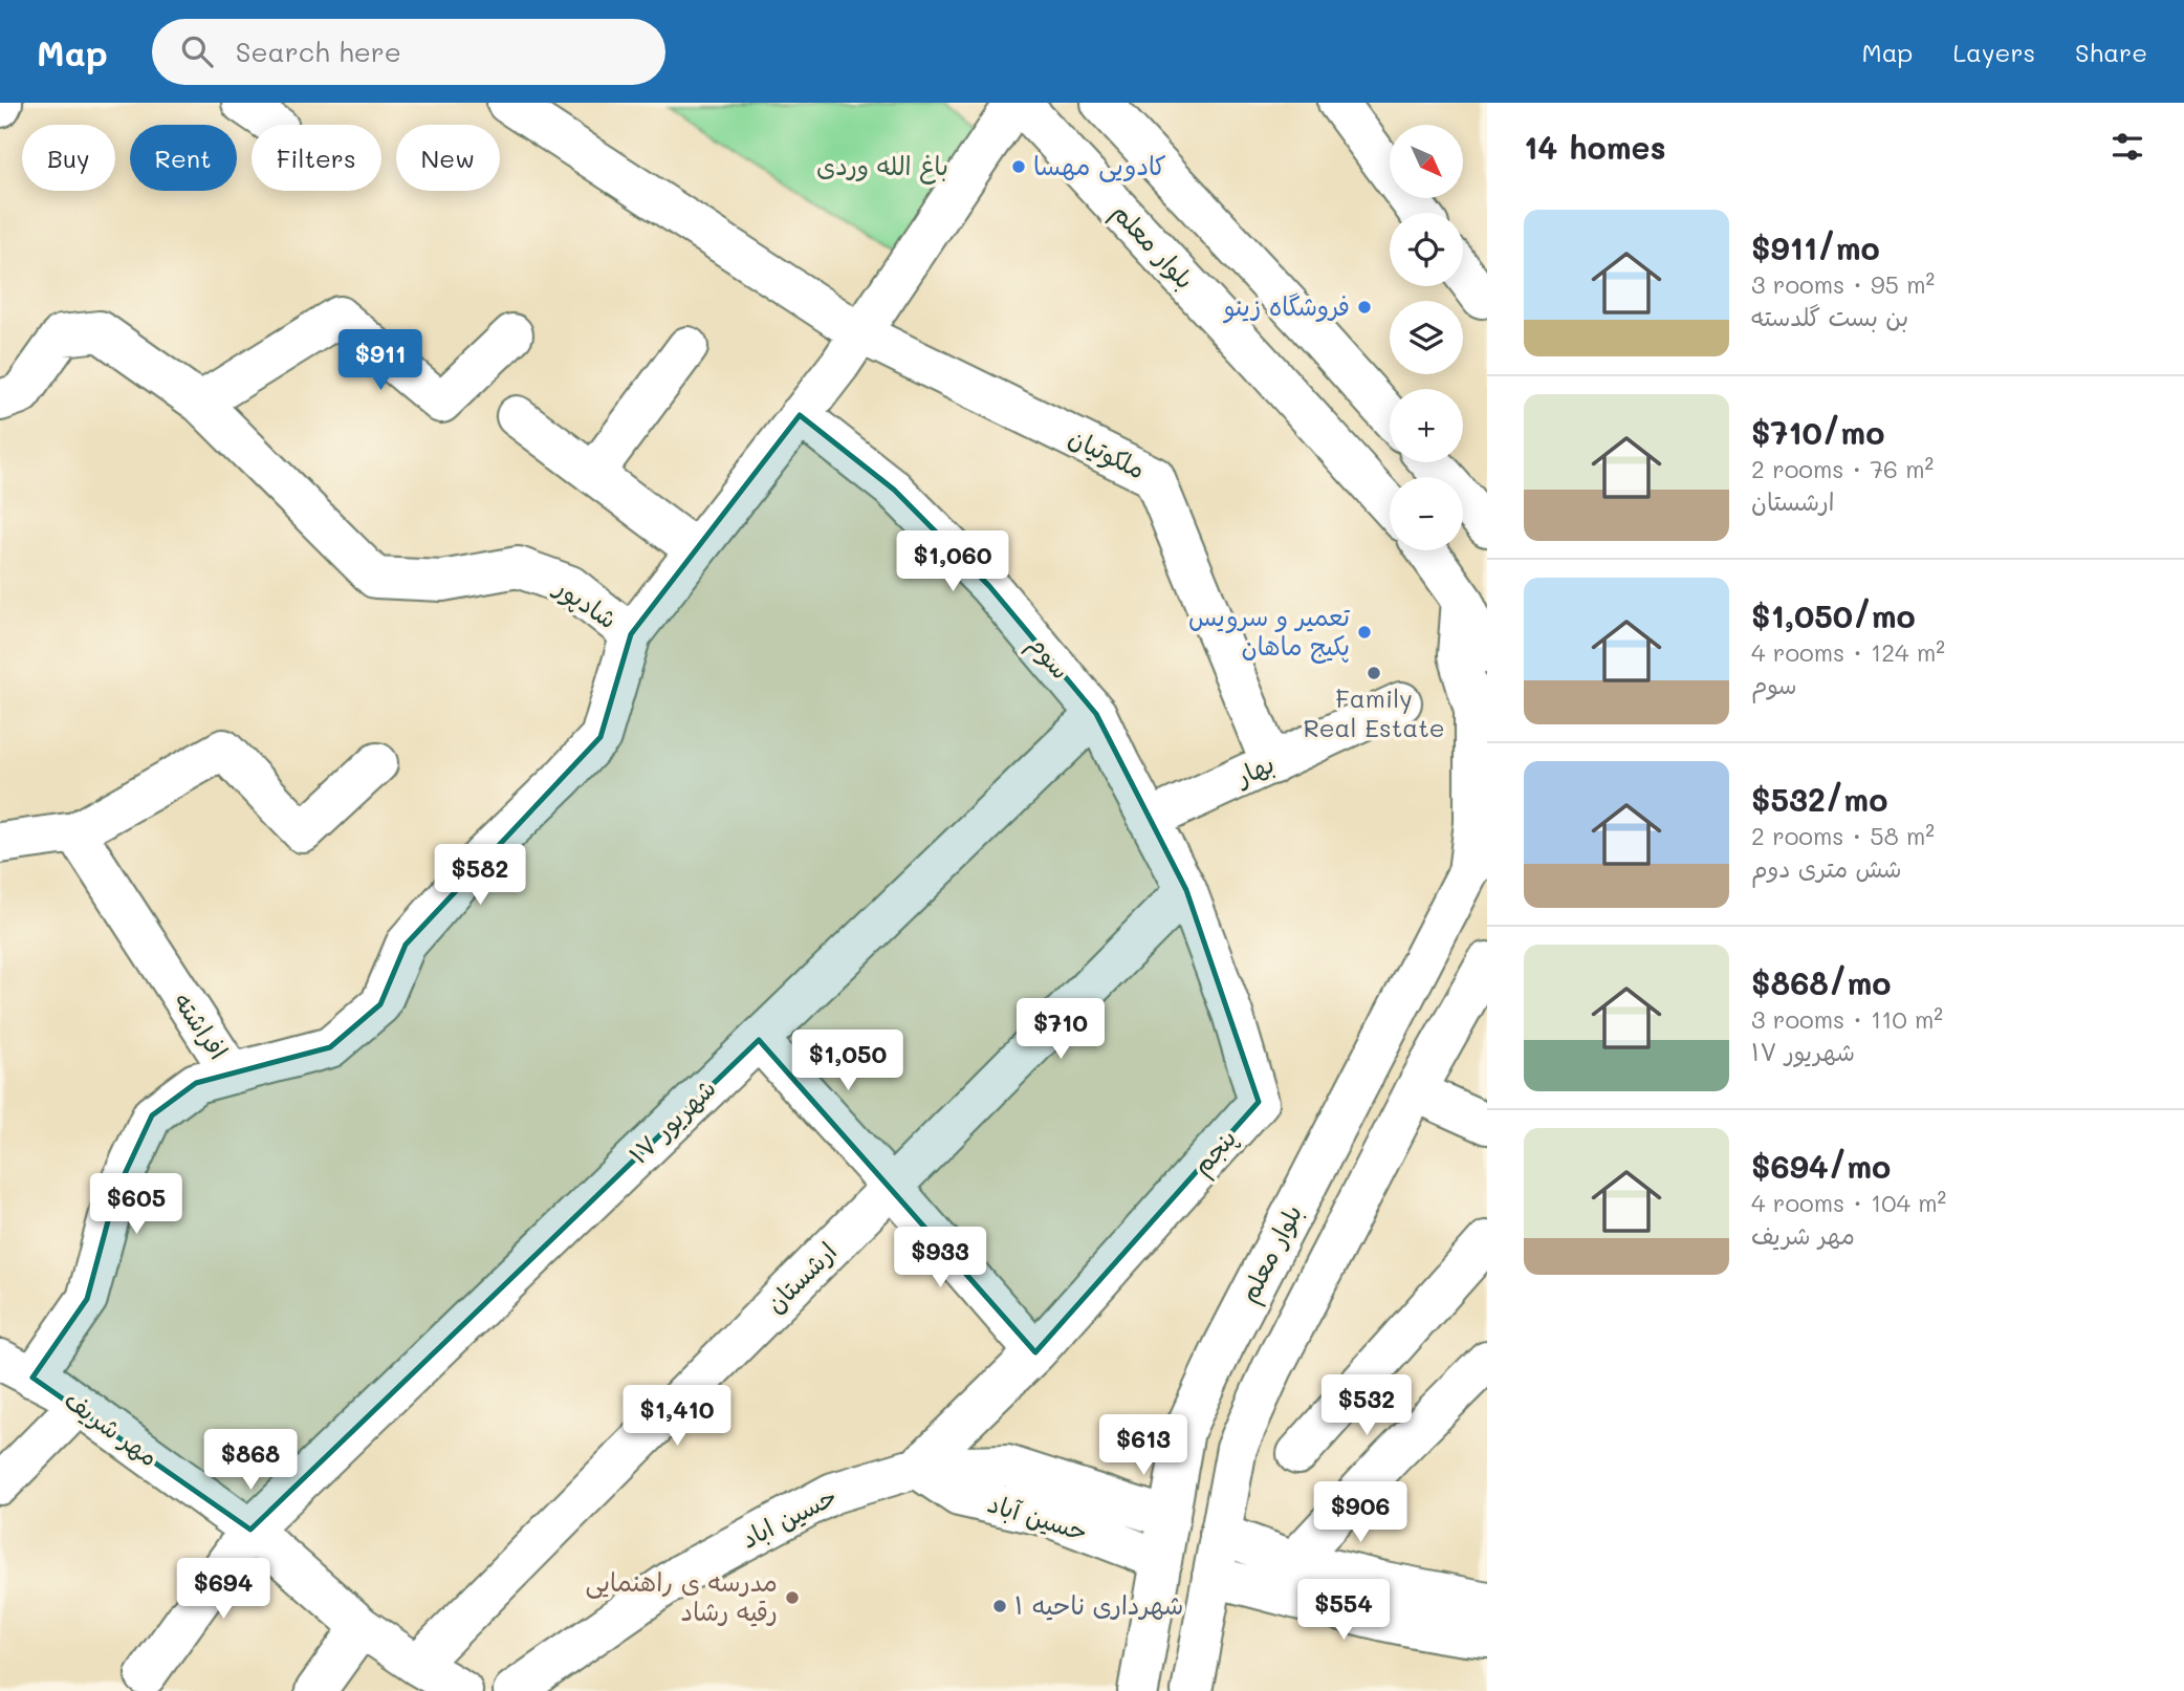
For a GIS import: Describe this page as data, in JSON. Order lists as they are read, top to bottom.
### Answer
{
  "streets": {
    "street": [
      "بلوار معلم",
      "ملکوتیان",
      "شادپور",
      "سوم",
      "بهار",
      "افراشته",
      "۱۷ شهریور",
      "پنجم",
      "ارشستان",
      "مهر شریف",
      "حسین اباد",
      "حسین آباد"
    ]
  },
  "crossings": [
    ["بلوار معلم", "حسین اباد"],
    ["بلوار معلم", "حسین آباد"],
    ["ملکوتیان", "بهار"],
    ["شادپور", "افراشته"],
    ["سوم", "۱۷ شهریور"],
    ["سوم", "پنجم"],
    ["بهار", "پنجم"],
    ["افراشته", "مهر شریف"],
    ["۱۷ شهریور", "مهر شریف"],
    ["پنجم", "ارشستان"],
    ["پنجم", "حسین اباد"],
    ["پنجم", "حسین آباد"],
    ["ارشستان", "مهر شریف"],
    ["حسین اباد", "حسین آباد"]
  ],
  "parks": ["باغ الله وردی"],
  "places": [
    "کادویی مهسا",
    "فروشگاه زینو",
    "تعمیر و سرویس پکیج ماهان",
    "Family Real Estate",
    "مدرسه ی راهنمایی رقیه رشاد",
    "شهرداری ناحیه ۱"
  ],
  "north": "bottom right",
  "page": {
    "header": "Map",
    "search": "Search here",
    "nav": ["Map", "Layers", "Share"],
    "heading": "14 homes",
    "map_buttons": ["+", "−"],
    "chip": [
      "Buy",
      "Rent",
      "Filters",
      "New"
    ],
    "list": [
      {
        "name": "$911/mo",
        "note": "3 rooms · 95 m² · بن بست گلدسته"
      },
      {
        "name": "$710/mo",
        "note": "2 rooms · 76 m² · ارشستان"
      },
      {
        "name": "$1,050/mo",
        "note": "4 rooms · 124 m² · سوم"
      },
      {
        "name": "$532/mo",
        "note": "2 rooms · 58 m² · شش متری دوم"
      },
      {
        "name": "$868/mo",
        "note": "3 rooms · 110 m² · ۱۷ شهریور"
      },
      {
        "name": "$694/mo",
        "note": "4 rooms · 104 m² · مهر شریف"
      }
    ],
    "price": [
      "$911",
      "$1,060",
      "$582",
      "$710",
      "$1,050",
      "$605",
      "$933",
      "$532",
      "$1,410",
      "$613",
      "$868",
      "$906",
      "$694",
      "$554"
    ]
  }
}
